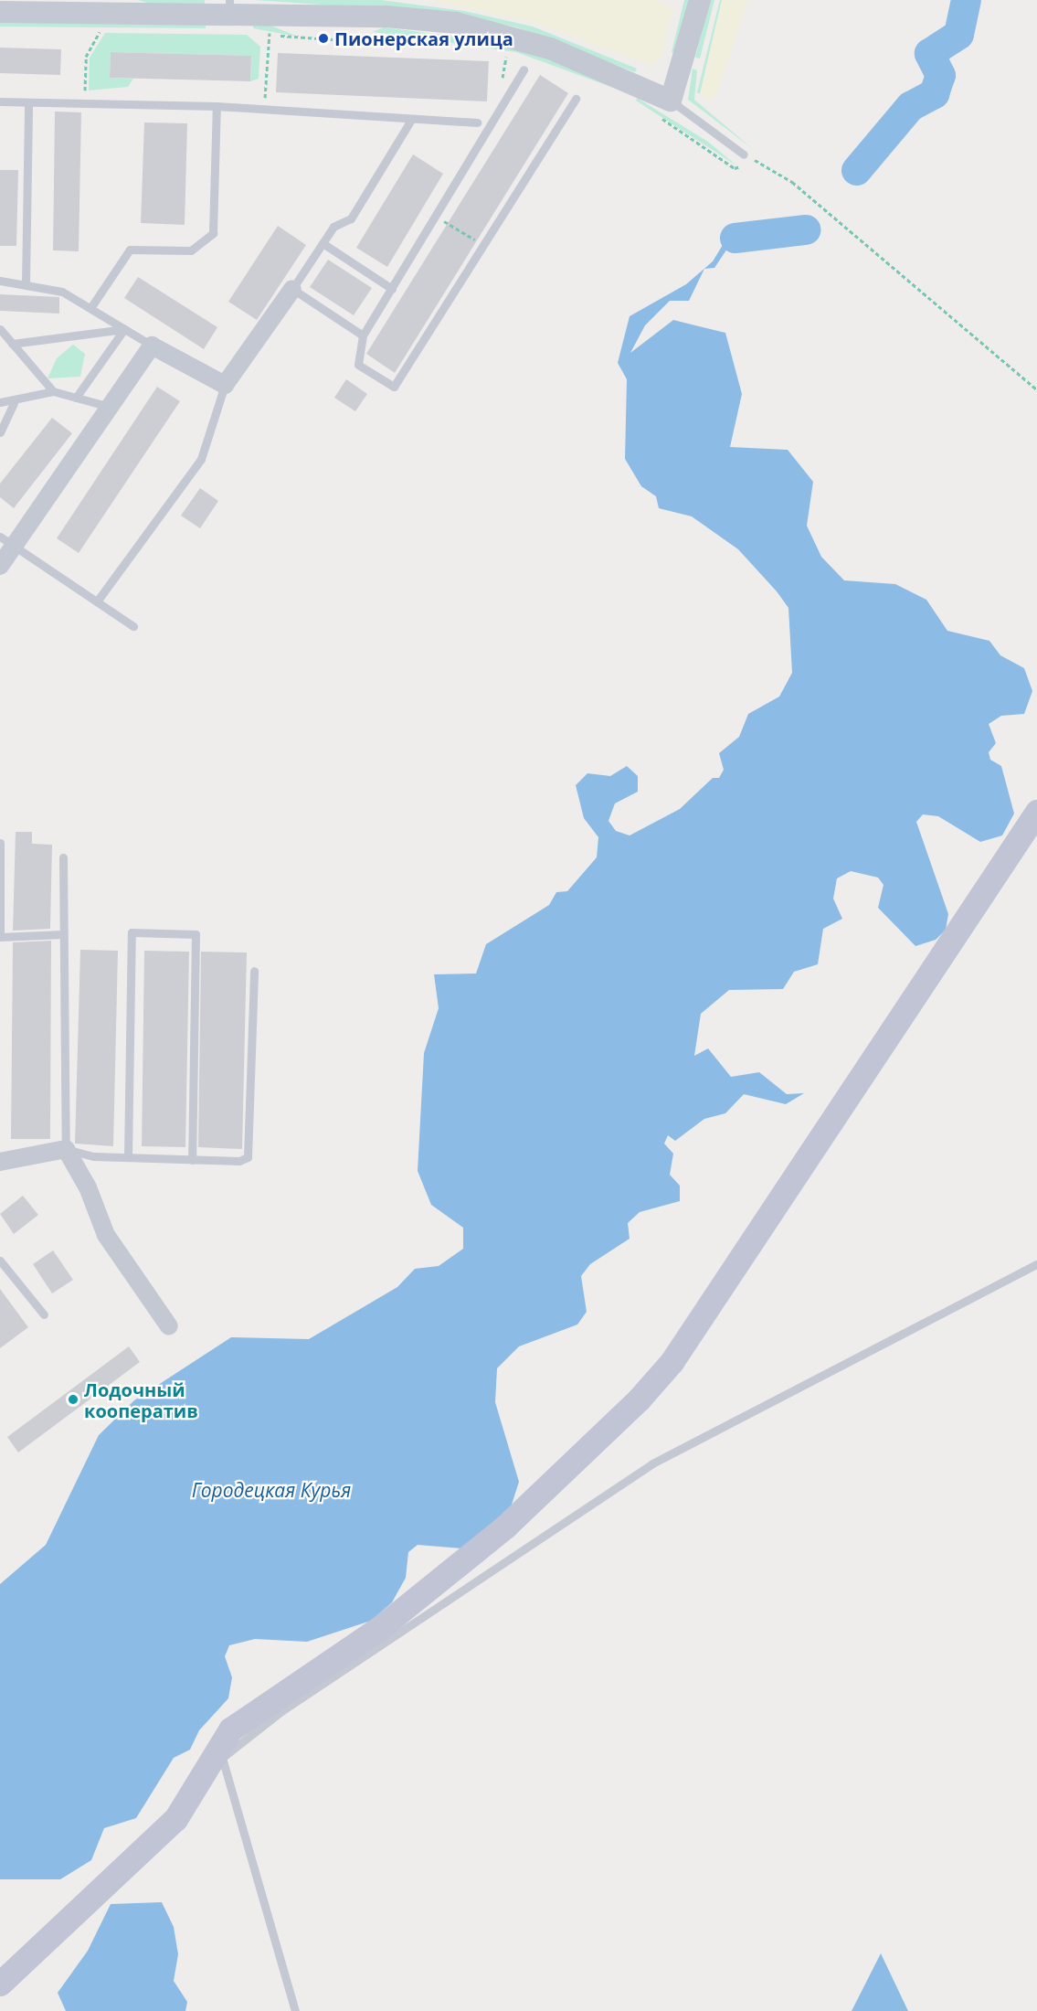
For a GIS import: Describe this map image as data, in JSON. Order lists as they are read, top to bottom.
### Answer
{
  "water": ["Городецкая Курья"],
  "places": ["Пионерская улица", "Лодочный кооператив"]
}
